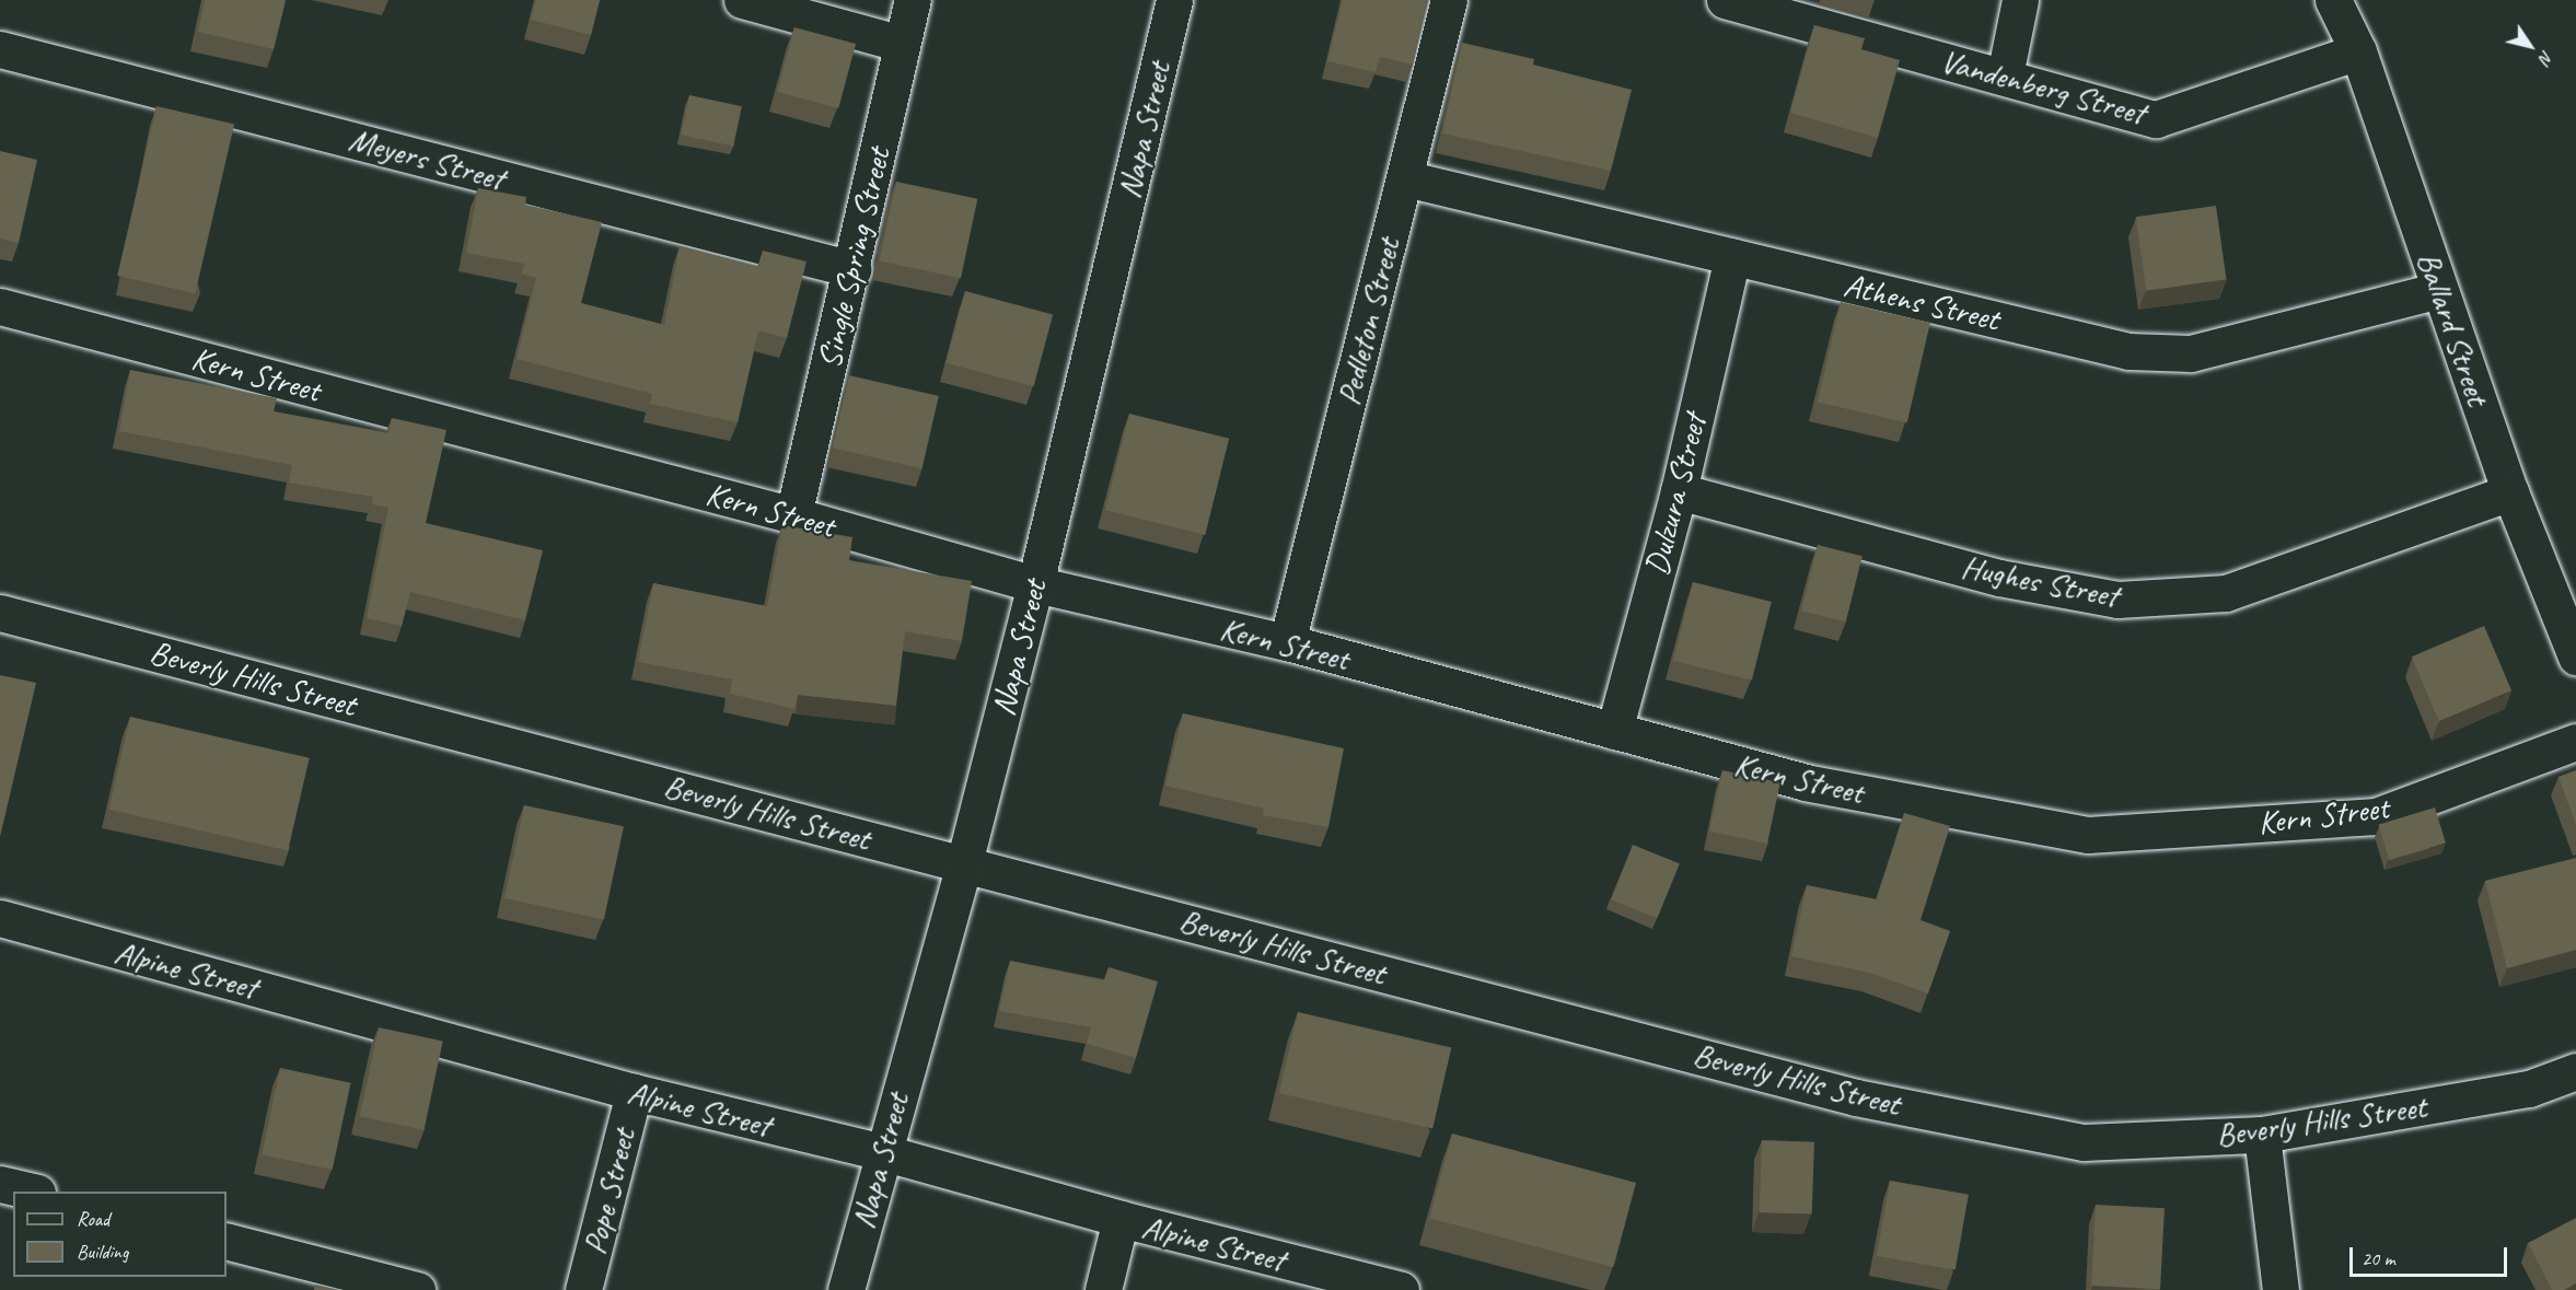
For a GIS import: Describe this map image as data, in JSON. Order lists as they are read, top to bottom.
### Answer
{
  "streets": {
    "street": [
      "Vandenberg Street",
      "Napa Street",
      "Meyers Street",
      "Single Spring Street",
      "Athens Street",
      "Pedleton Street",
      "Ballard Street",
      "Kern Street",
      "Dulzura Street",
      "Hughes Street",
      "Beverly Hills Street",
      "Alpine Street",
      "Pope Street"
    ]
  },
  "crossings": [
    ["Vandenberg Street", "Ballard Street"],
    ["Napa Street", "Kern Street"],
    ["Napa Street", "Beverly Hills Street"],
    ["Napa Street", "Alpine Street"],
    ["Meyers Street", "Single Spring Street"],
    ["Single Spring Street", "Kern Street"],
    ["Athens Street", "Pedleton Street"],
    ["Athens Street", "Ballard Street"],
    ["Athens Street", "Dulzura Street"],
    ["Pedleton Street", "Kern Street"],
    ["Ballard Street", "Hughes Street"],
    ["Kern Street", "Dulzura Street"],
    ["Dulzura Street", "Hughes Street"],
    ["Alpine Street", "Pope Street"]
  ],
  "legend": ["Road", "Building"],
  "scale_bar": "20 m",
  "north": "bottom right"
}
